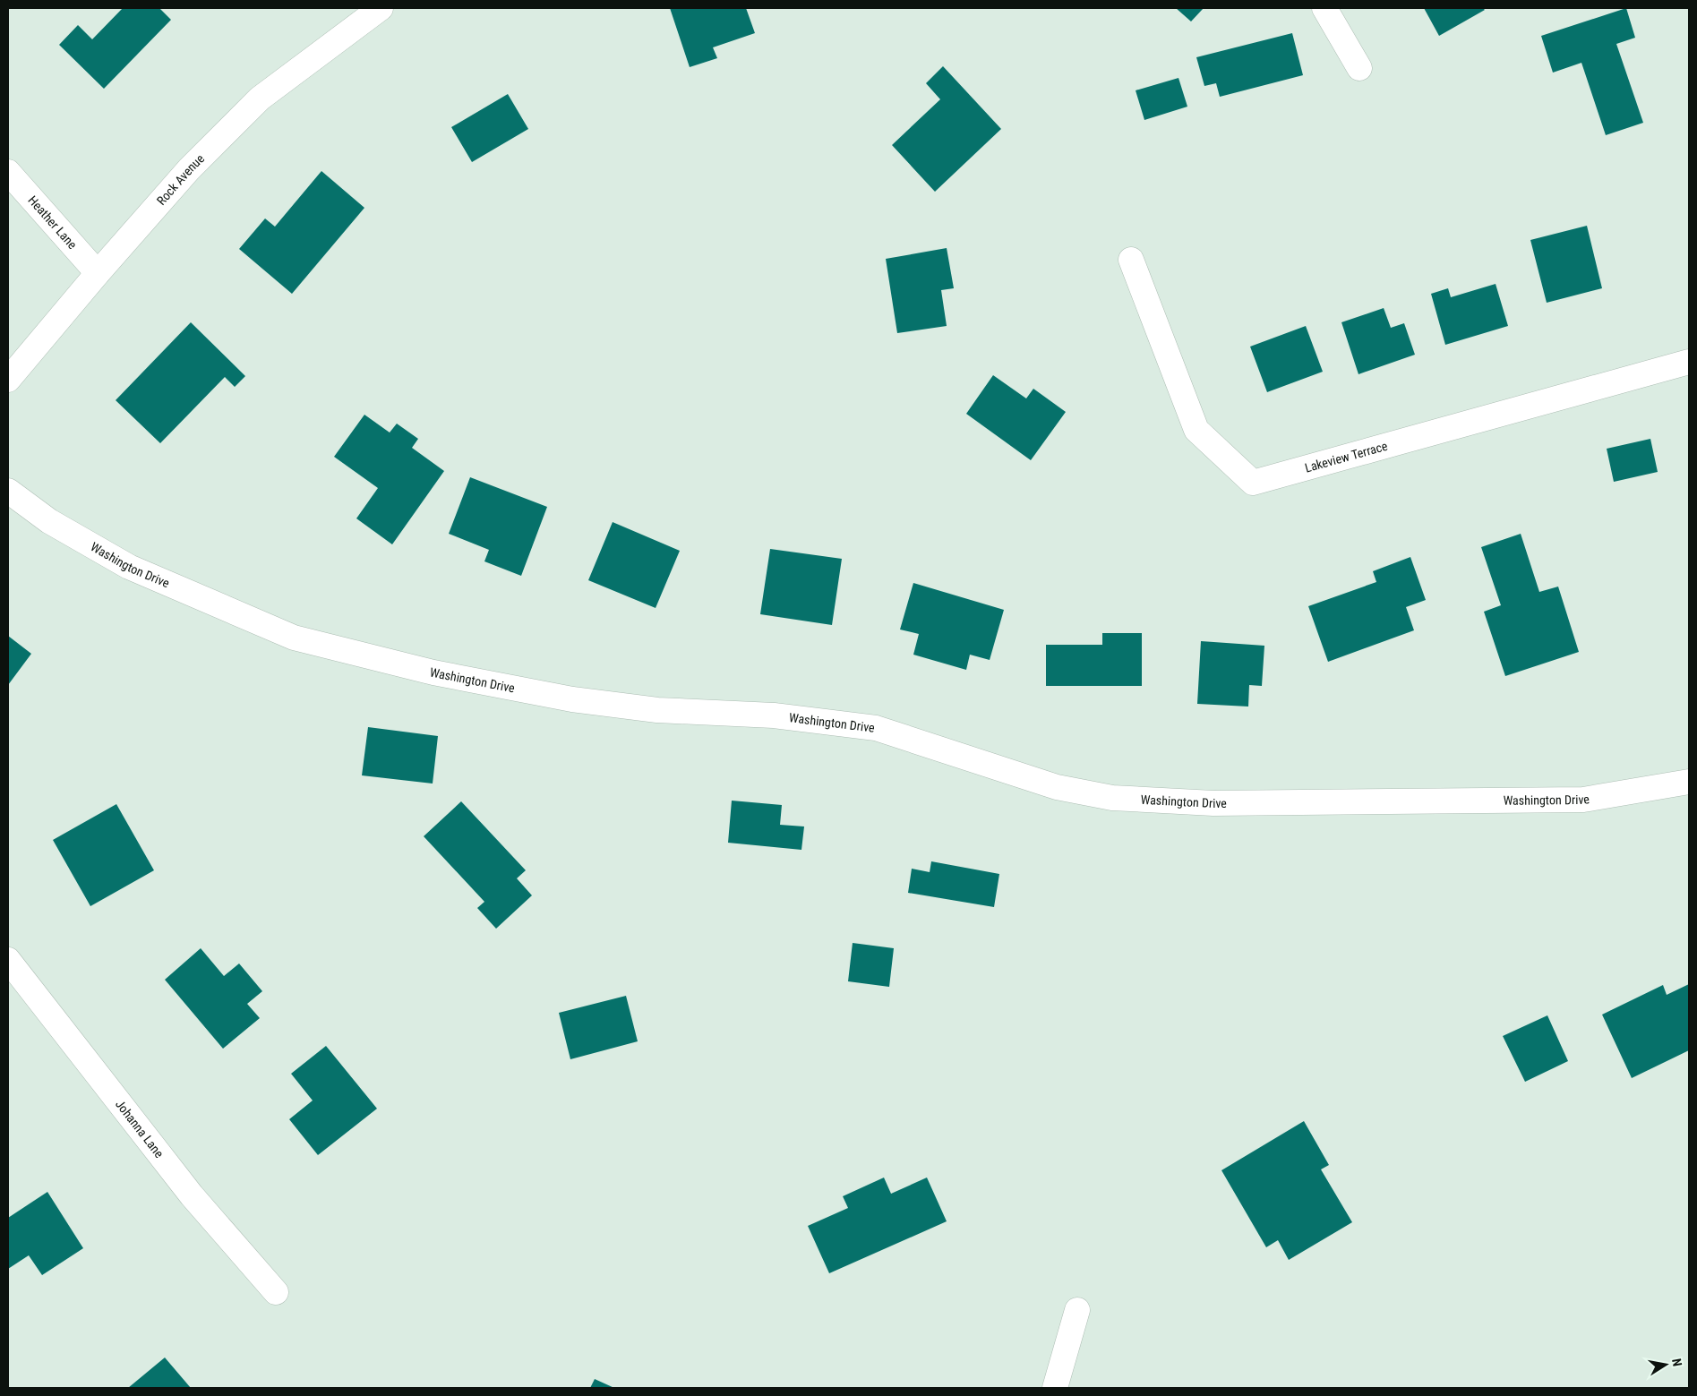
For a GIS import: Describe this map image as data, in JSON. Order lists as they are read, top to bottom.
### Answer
{
  "streets": {
    "street": [
      "Rock Avenue",
      "Heather Lane",
      "Lakeview Terrace",
      "Washington Drive",
      "Johanna Lane"
    ]
  },
  "crossings": [
    ["Rock Avenue", "Heather Lane"]
  ],
  "north": "right"
}
